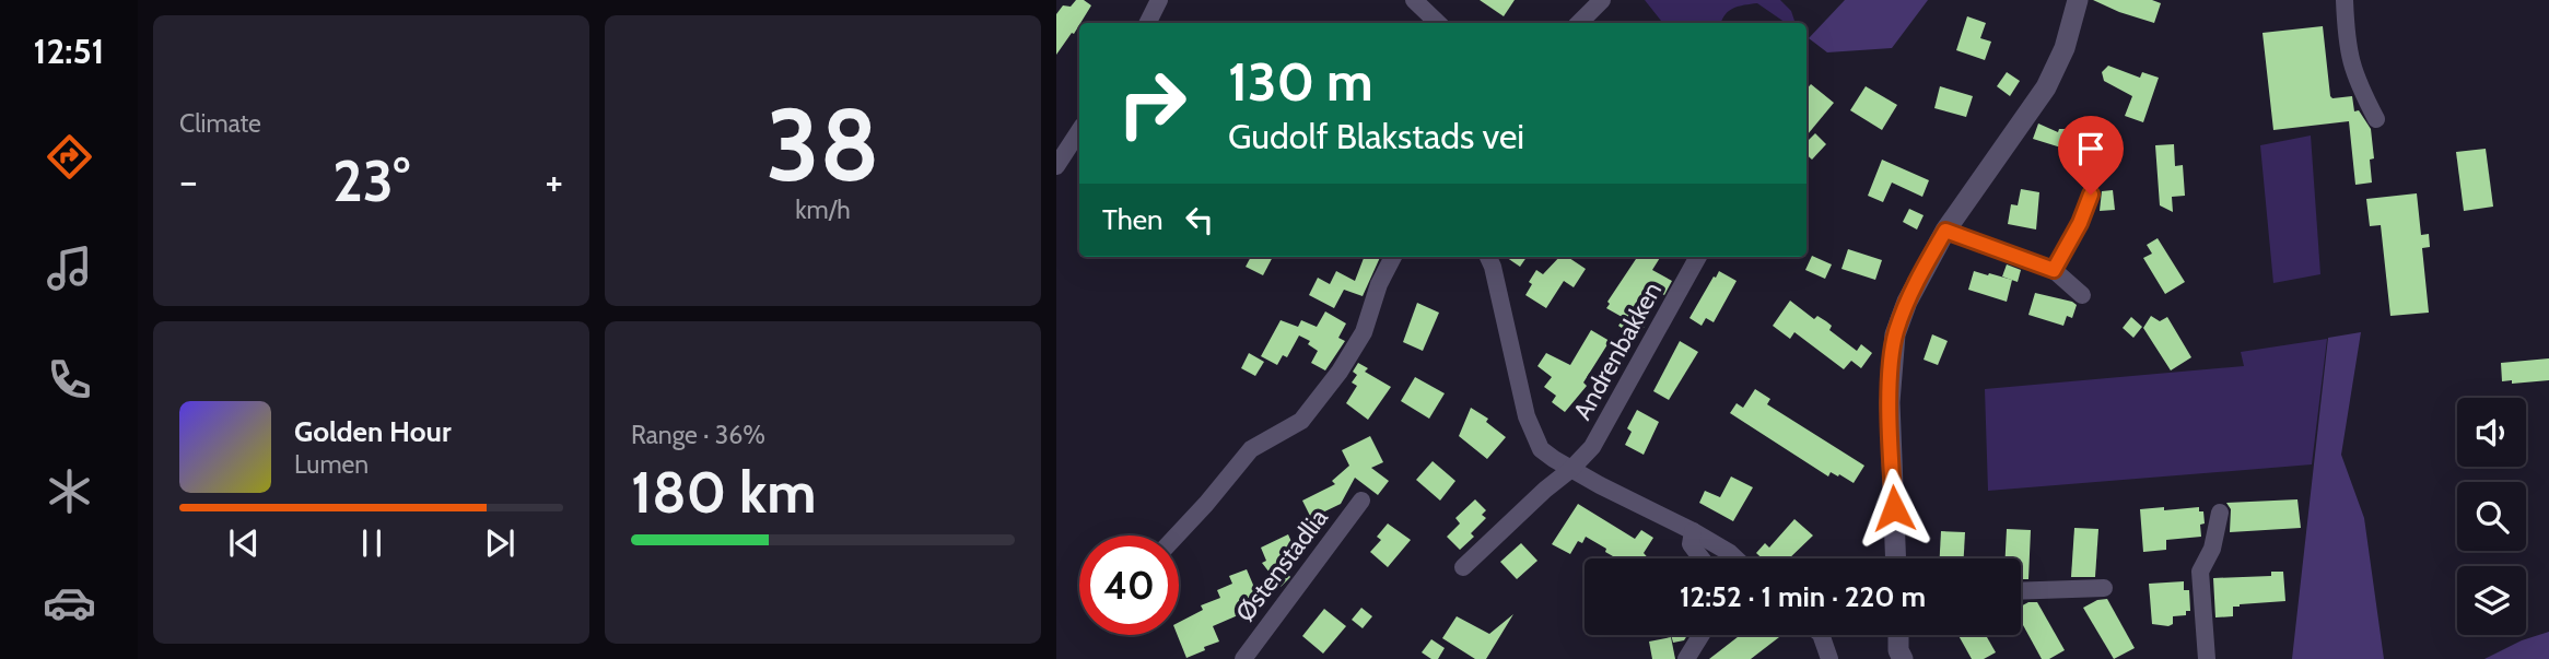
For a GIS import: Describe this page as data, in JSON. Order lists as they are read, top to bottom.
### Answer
{
  "streets": {
    "street": ["Andrenbakken", "Østenstadlia"]
  },
  "page": {
    "tabs": "12:51",
    "tile": [
      "Climate",
      ["38", "km/h"],
      ["Range · 36%", "180 km"]
    ],
    "turn": ["130 m", "Gudolf Blakstads vei"],
    "heat": ["−", "23°", "+"],
    "then": "Then",
    "song": ["Golden Hour", "Lumen"],
    "limit": "40",
    "trip": "12:52 · 1 min · 220 m"
  }
}
